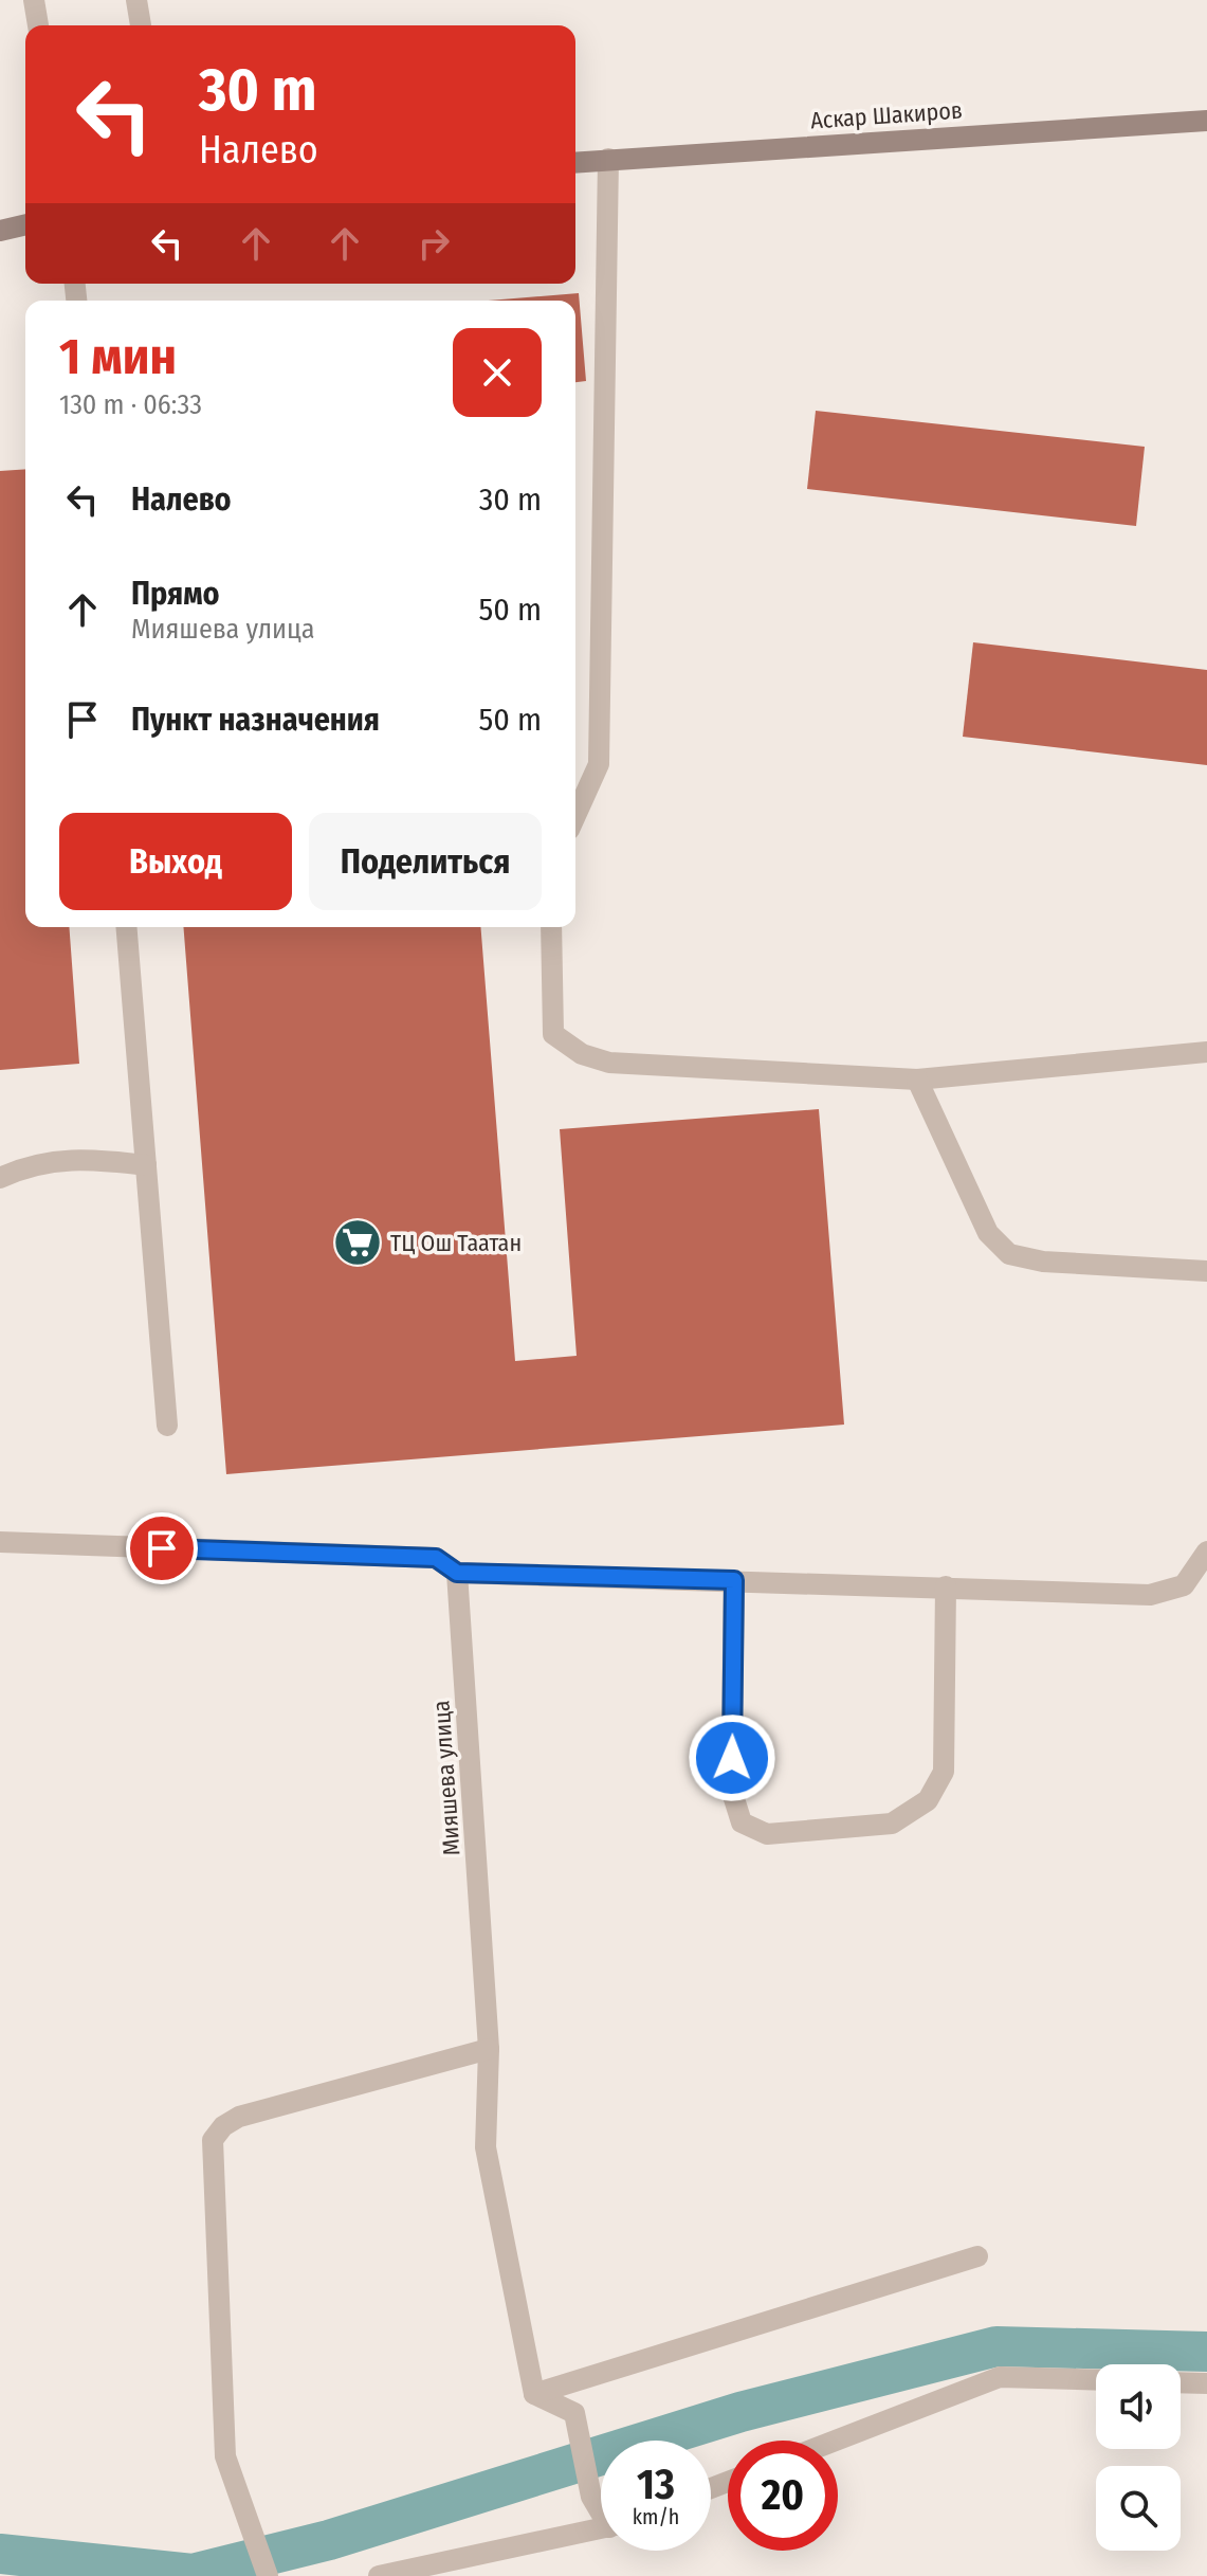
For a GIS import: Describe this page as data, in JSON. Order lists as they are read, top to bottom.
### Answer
{
  "streets": {
    "main road": ["Аскар Шакиров"],
    "street": ["Мияшева улица"]
  },
  "places": {
    "supermarket": ["ТЦ Ош Таатан"]
  },
  "page": {
    "turn": ["30 m", "Налево"],
    "heading": ["1 мин", "130 m · 06:33"],
    "list": [
      {
        "name": "Налево",
        "value": "30 m"
      },
      {
        "name": "Прямо",
        "note": "Мияшева улица",
        "value": "50 m"
      },
      {
        "name": "Пункт назначения",
        "value": "50 m"
      }
    ],
    "buttons": ["Выход", "Поделиться"],
    "speed": "13 km/h",
    "limit": "20"
  }
}
